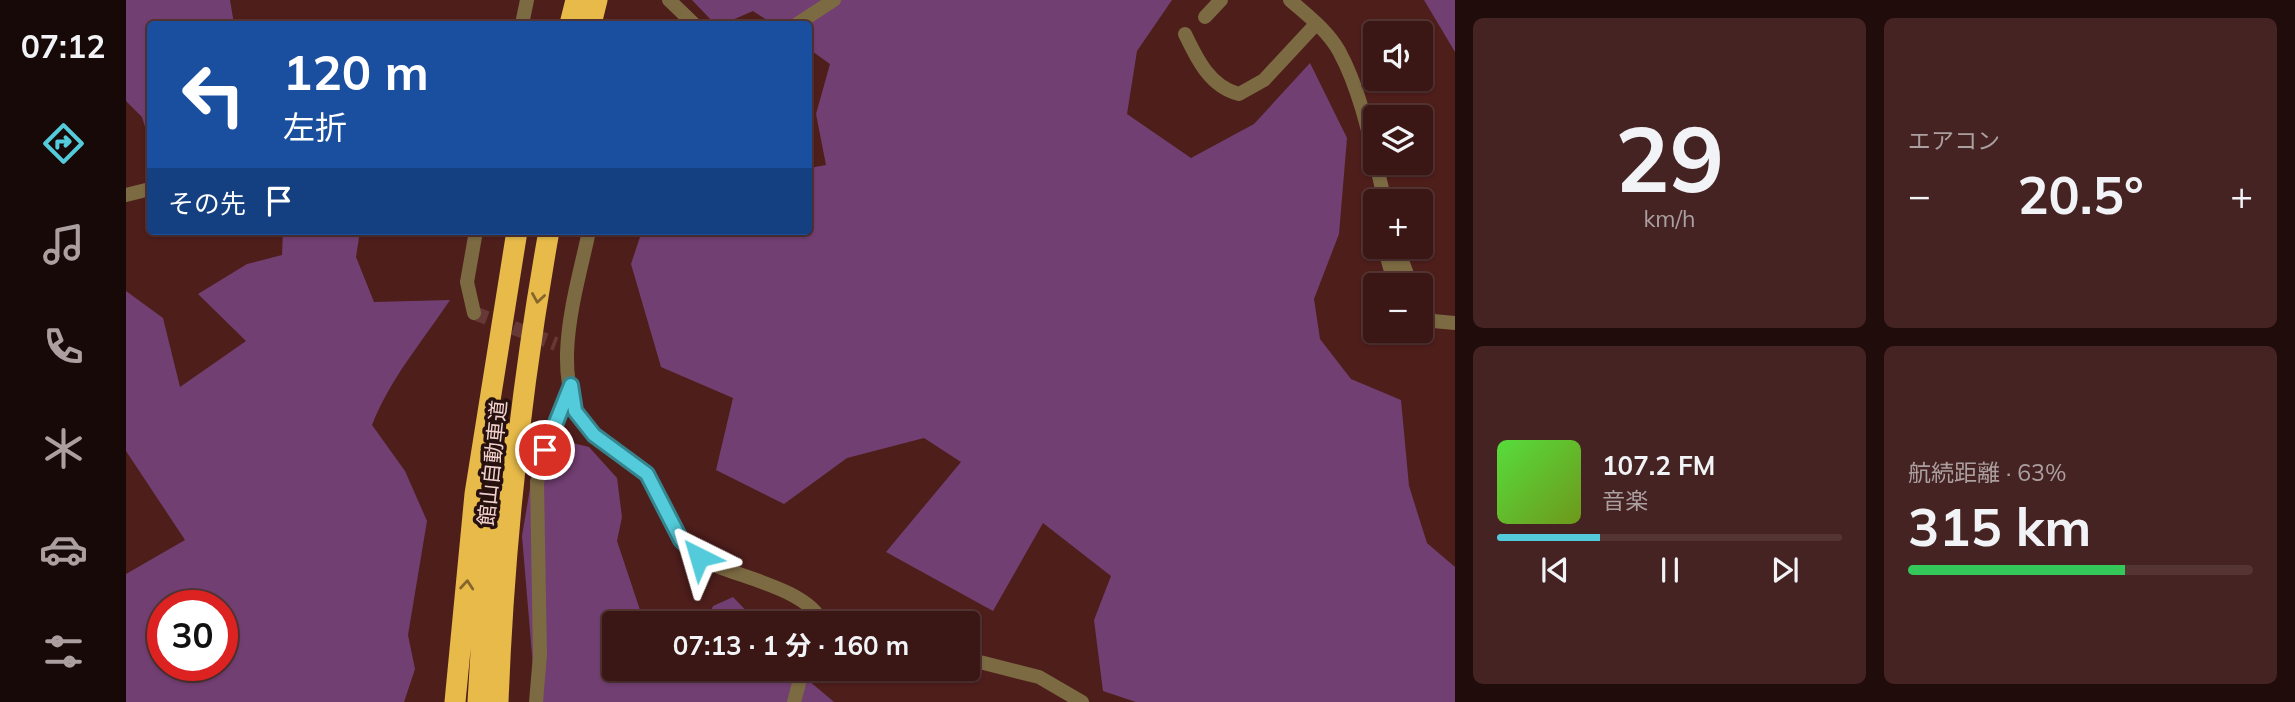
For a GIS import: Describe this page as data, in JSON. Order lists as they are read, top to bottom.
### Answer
{
  "streets": {
    "highway": ["館山自動車道"]
  },
  "page": {
    "tabs": "07:12",
    "tile": [
      ["29", "km/h"],
      "エアコン",
      ["航続距離 · 63%", "315 km"]
    ],
    "map_buttons": ["+", "−"],
    "turn": ["120 m", "左折"],
    "heat": ["−", "20.5°", "+"],
    "then": "その先",
    "song": ["107.2 FM", "音楽"],
    "limit": "30",
    "trip": "07:13 · 1 分 · 160 m"
  }
}
